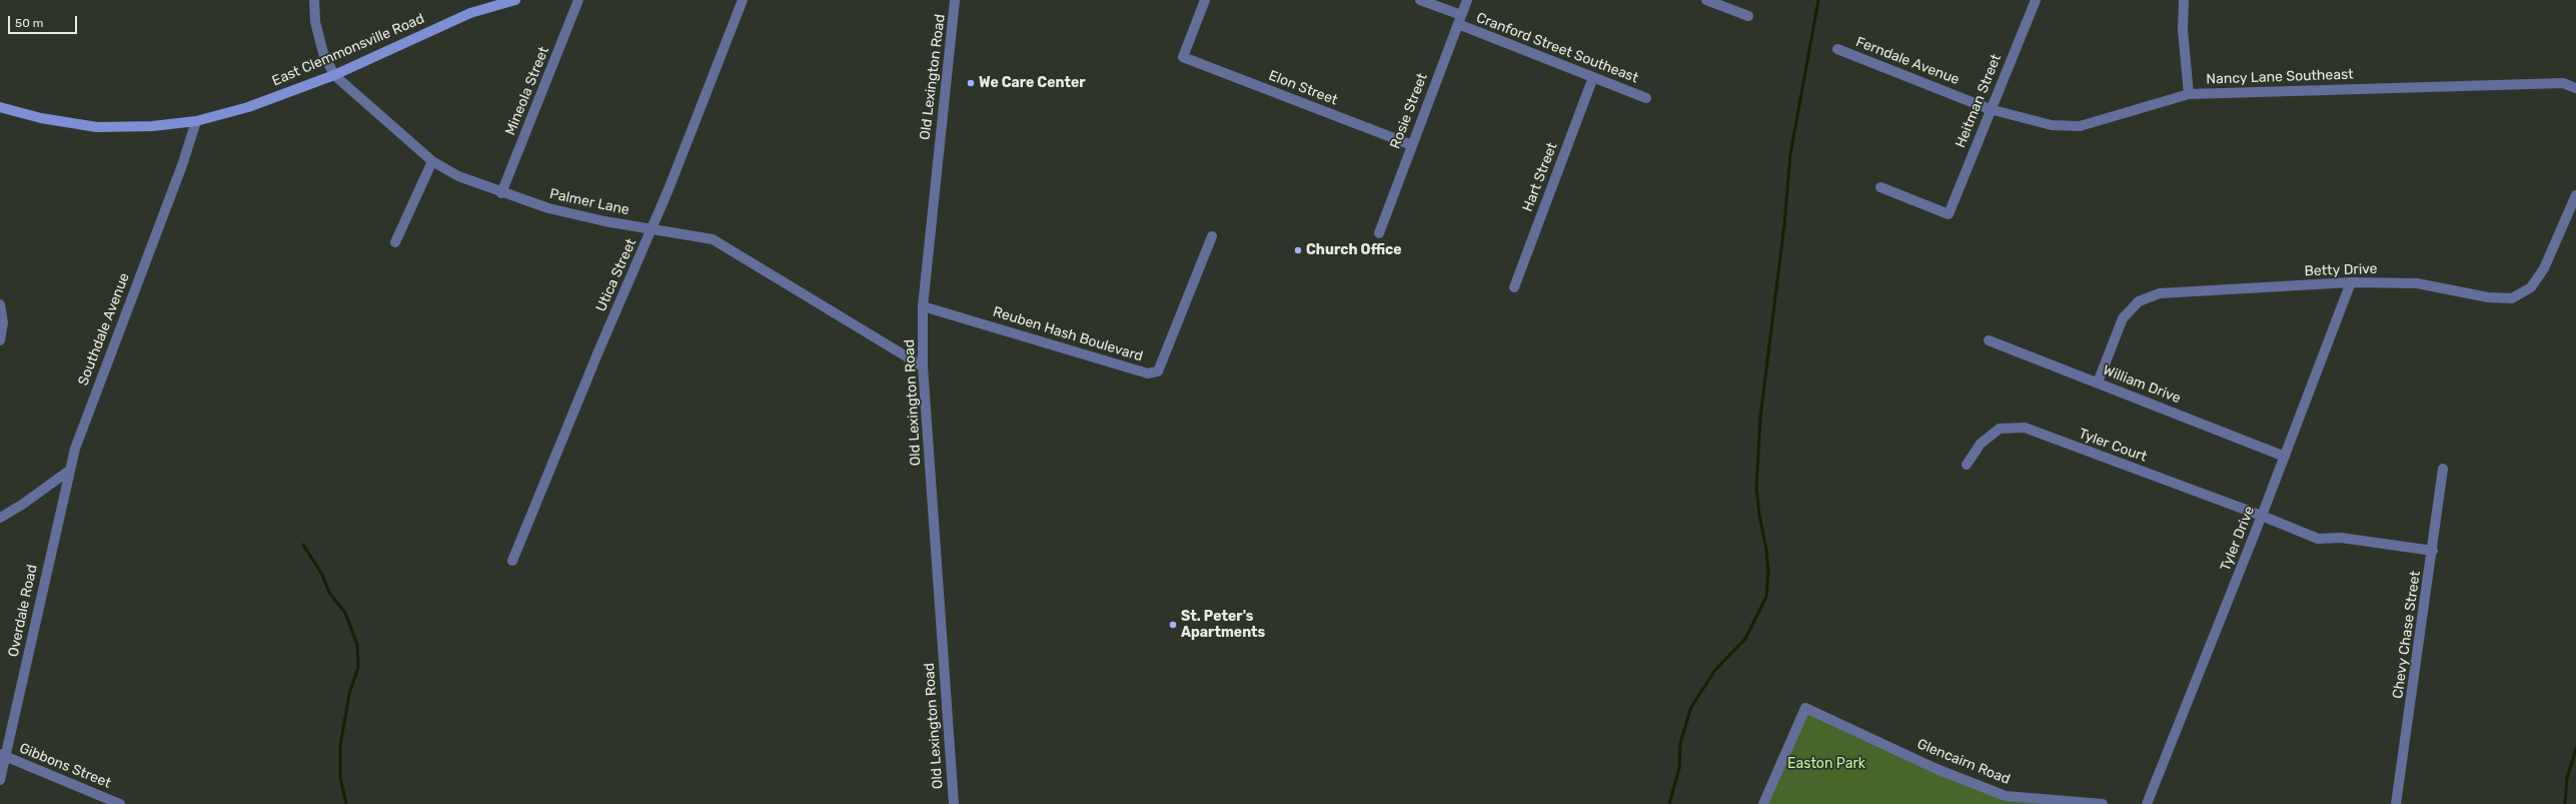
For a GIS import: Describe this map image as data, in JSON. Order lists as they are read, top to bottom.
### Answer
{
  "streets": {
    "main road": ["East Clemmonsville Road"],
    "street": [
      "Cranford Street Southeast",
      "Ferndale Avenue",
      "Old Lexington Road",
      "Nancy Lane Southeast",
      "Elon Street",
      "Mineola Street",
      "Heitman Street",
      "Rosie Street",
      "Hart Street",
      "Palmer Lane",
      "Betty Drive",
      "Utica Street",
      "Southdale Avenue",
      "Reuben Hash Boulevard",
      "William Drive",
      "Tyler Court",
      "Tyler Drive",
      "Overdale Road",
      "Chevy Chase Street",
      "Glencairn Road",
      "Gibbons Street"
    ]
  },
  "crossings": [
    ["Cranford Street Southeast", "Rosie Street"],
    ["Cranford Street Southeast", "Hart Street"],
    ["East Clemmonsville Road", "Palmer Lane"],
    ["East Clemmonsville Road", "Southdale Avenue"],
    ["Ferndale Avenue", "Nancy Lane Southeast"],
    ["Ferndale Avenue", "Heitman Street"],
    ["Old Lexington Road", "Palmer Lane"],
    ["Old Lexington Road", "Reuben Hash Boulevard"],
    ["Nancy Lane Southeast", "Heitman Street"],
    ["Elon Street", "Rosie Street"],
    ["Mineola Street", "Palmer Lane"],
    ["Palmer Lane", "Utica Street"],
    ["Betty Drive", "William Drive"],
    ["Betty Drive", "Tyler Drive"],
    ["Southdale Avenue", "Overdale Road"],
    ["William Drive", "Tyler Drive"],
    ["Tyler Court", "Tyler Drive"],
    ["Tyler Court", "Chevy Chase Street"],
    ["Overdale Road", "Gibbons Street"]
  ],
  "parks": ["Easton Park"],
  "places": ["We Care Center", "Church Office", "St. Peter's Apartments"],
  "scale_bar": "50 m"
}
